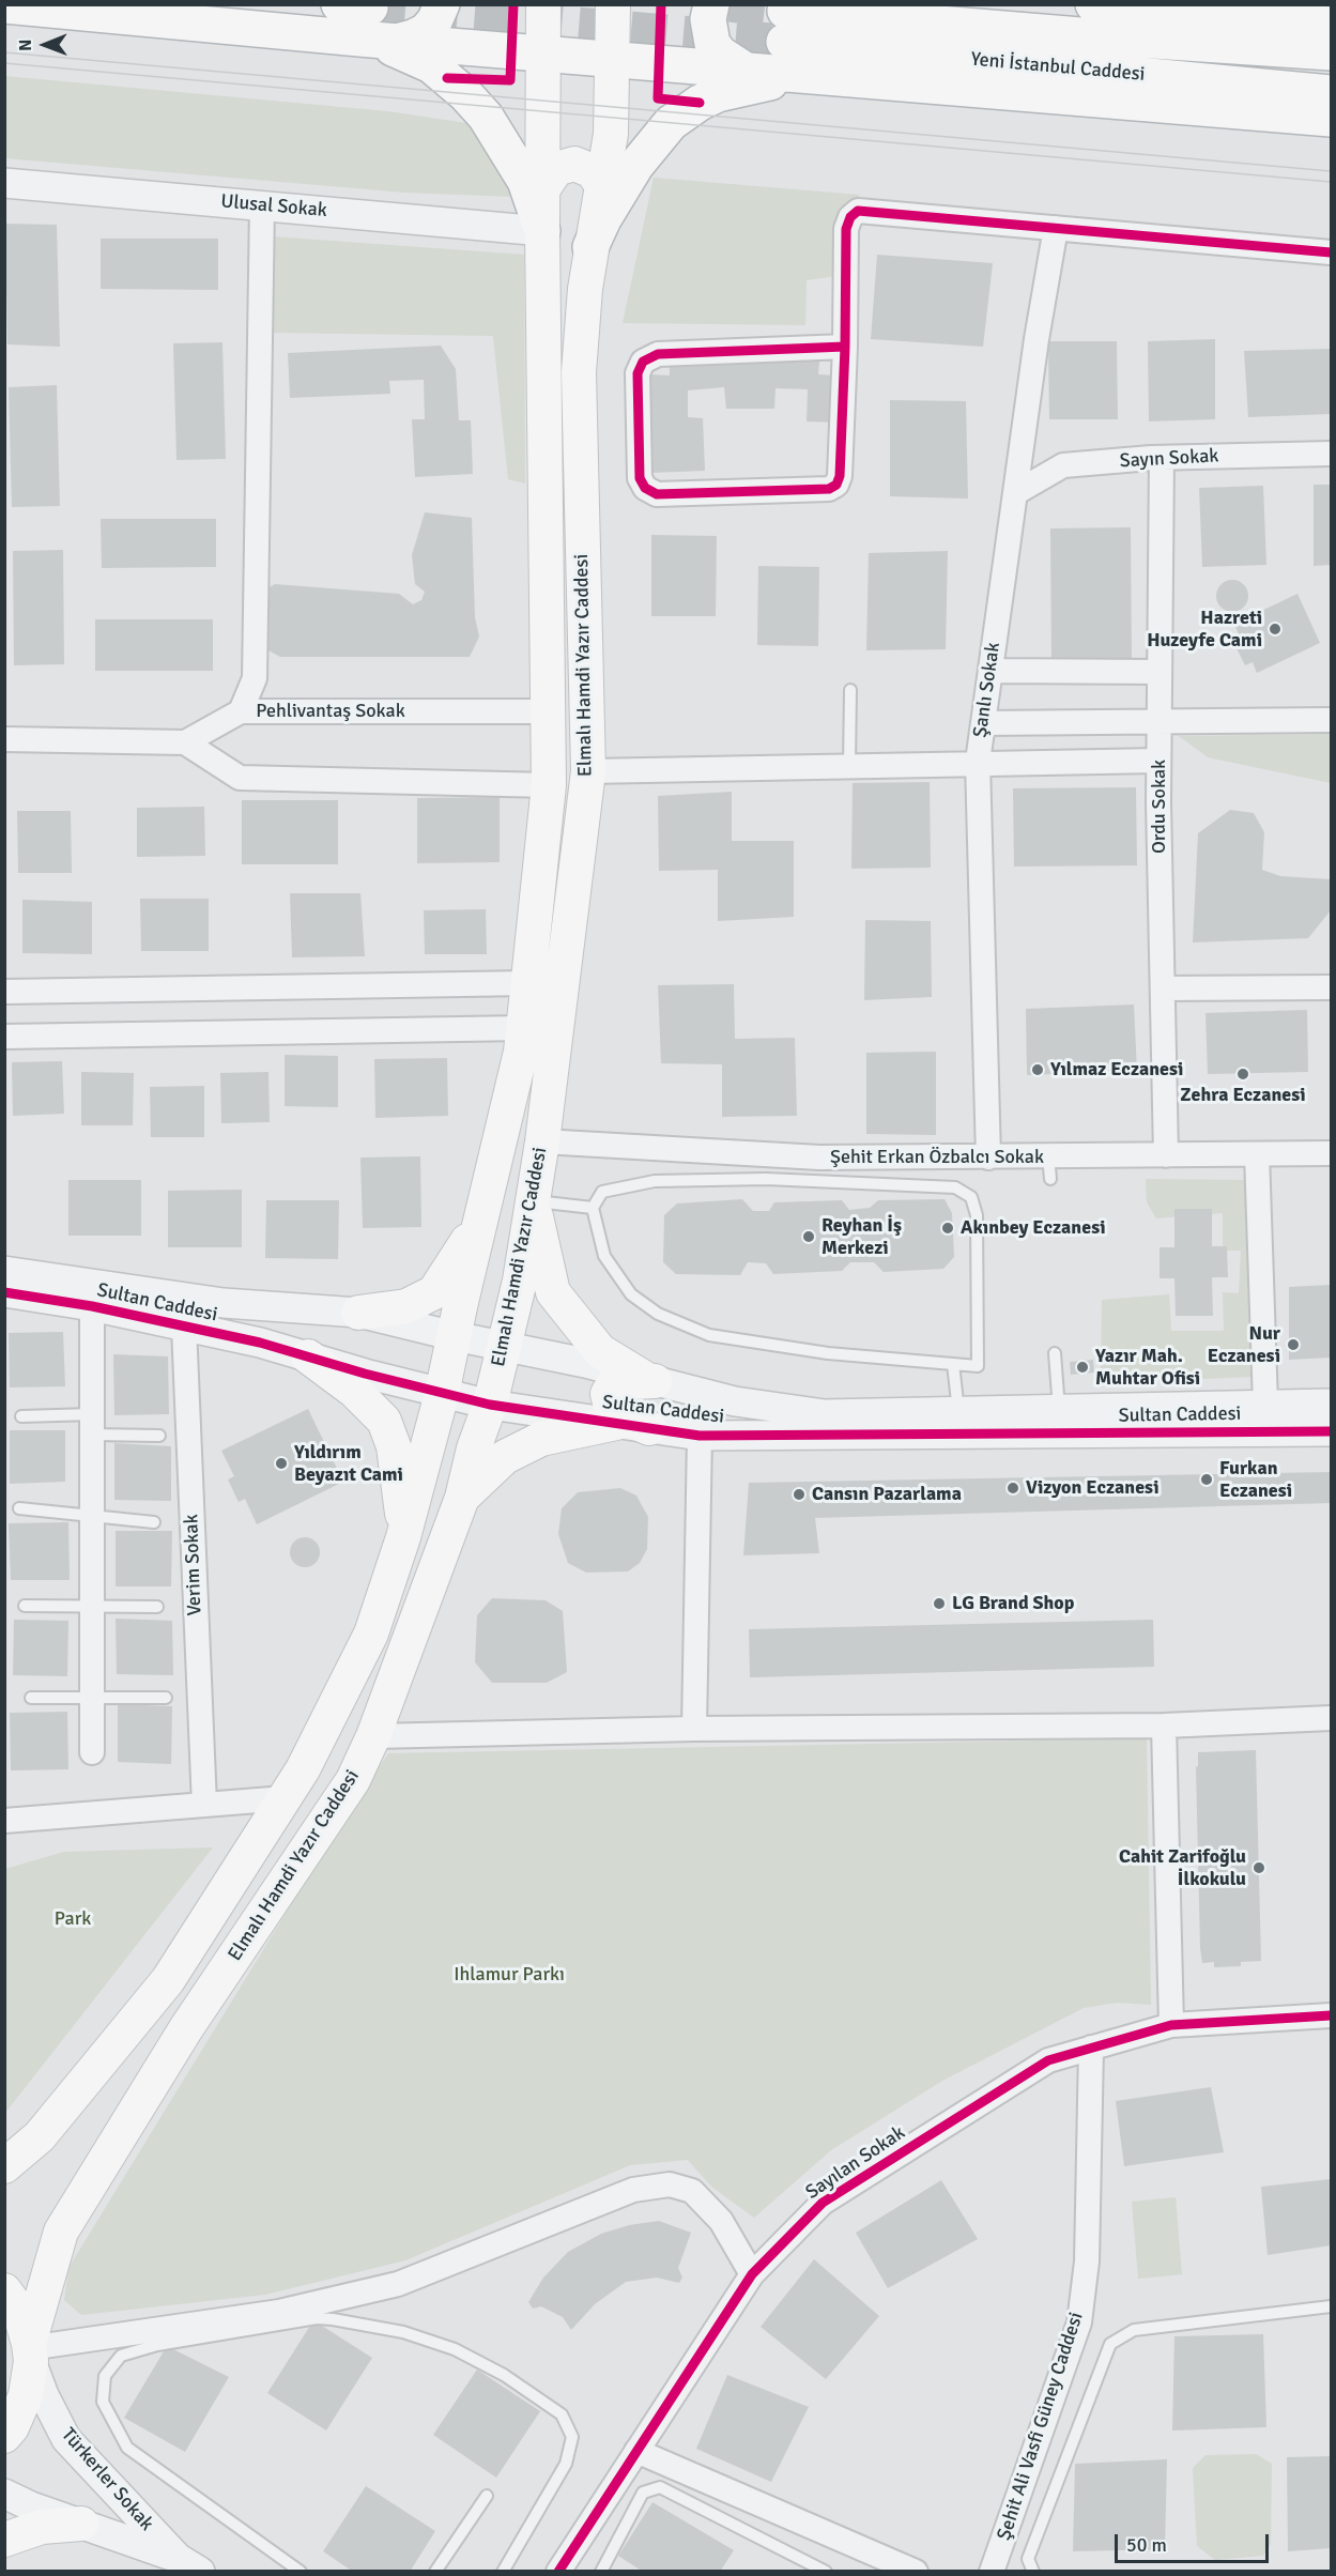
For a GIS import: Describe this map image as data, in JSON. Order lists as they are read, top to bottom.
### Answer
{
  "streets": {
    "highway": ["Yeni İstanbul Caddesi"],
    "main road": ["Elmalı Hamdi Yazır Caddesi"],
    "street": [
      "Ulusal Sokak",
      "Sayın Sokak",
      "Şanlı Sokak",
      "Pehlivantaş Sokak",
      "Ordu Sokak",
      "Şehit Erkan Özbalcı Sokak",
      "Sultan Caddesi",
      "Verim Sokak",
      "Sayılan Sokak",
      "Şehit Ali Vasfi Güney Caddesi",
      "Türkerler Sokak"
    ]
  },
  "crossings": [
    ["Ulusal Sokak", "Elmalı Hamdi Yazır Caddesi"],
    ["Sayın Sokak", "Şanlı Sokak"],
    ["Sayın Sokak", "Ordu Sokak"],
    ["Elmalı Hamdi Yazır Caddesi", "Pehlivantaş Sokak"],
    ["Elmalı Hamdi Yazır Caddesi", "Şehit Erkan Özbalcı Sokak"],
    ["Elmalı Hamdi Yazır Caddesi", "Sultan Caddesi"],
    ["Elmalı Hamdi Yazır Caddesi", "Türkerler Sokak"],
    ["Şanlı Sokak", "Şehit Erkan Özbalcı Sokak"],
    ["Ordu Sokak", "Şehit Erkan Özbalcı Sokak"],
    ["Sultan Caddesi", "Verim Sokak"],
    ["Sayılan Sokak", "Şehit Ali Vasfi Güney Caddesi"]
  ],
  "parks": ["Park", "Ihlamur Parkı"],
  "places": [
    "Hazreti Huzeyfe Cami",
    "Yılmaz Eczanesi",
    "Zehra Eczanesi",
    "Akınbey Eczanesi",
    "Reyhan İş Merkezi",
    "Nur Eczanesi",
    "Yazır Mah. Muhtar Ofisi",
    "Yıldırım Beyazıt Cami",
    "Furkan Eczanesi",
    "Vizyon Eczanesi",
    "Cansın Pazarlama",
    "LG Brand Shop",
    "Cahit Zarifoğlu İlkokulu"
  ],
  "scale_bar": "50 m",
  "north": "left"
}
